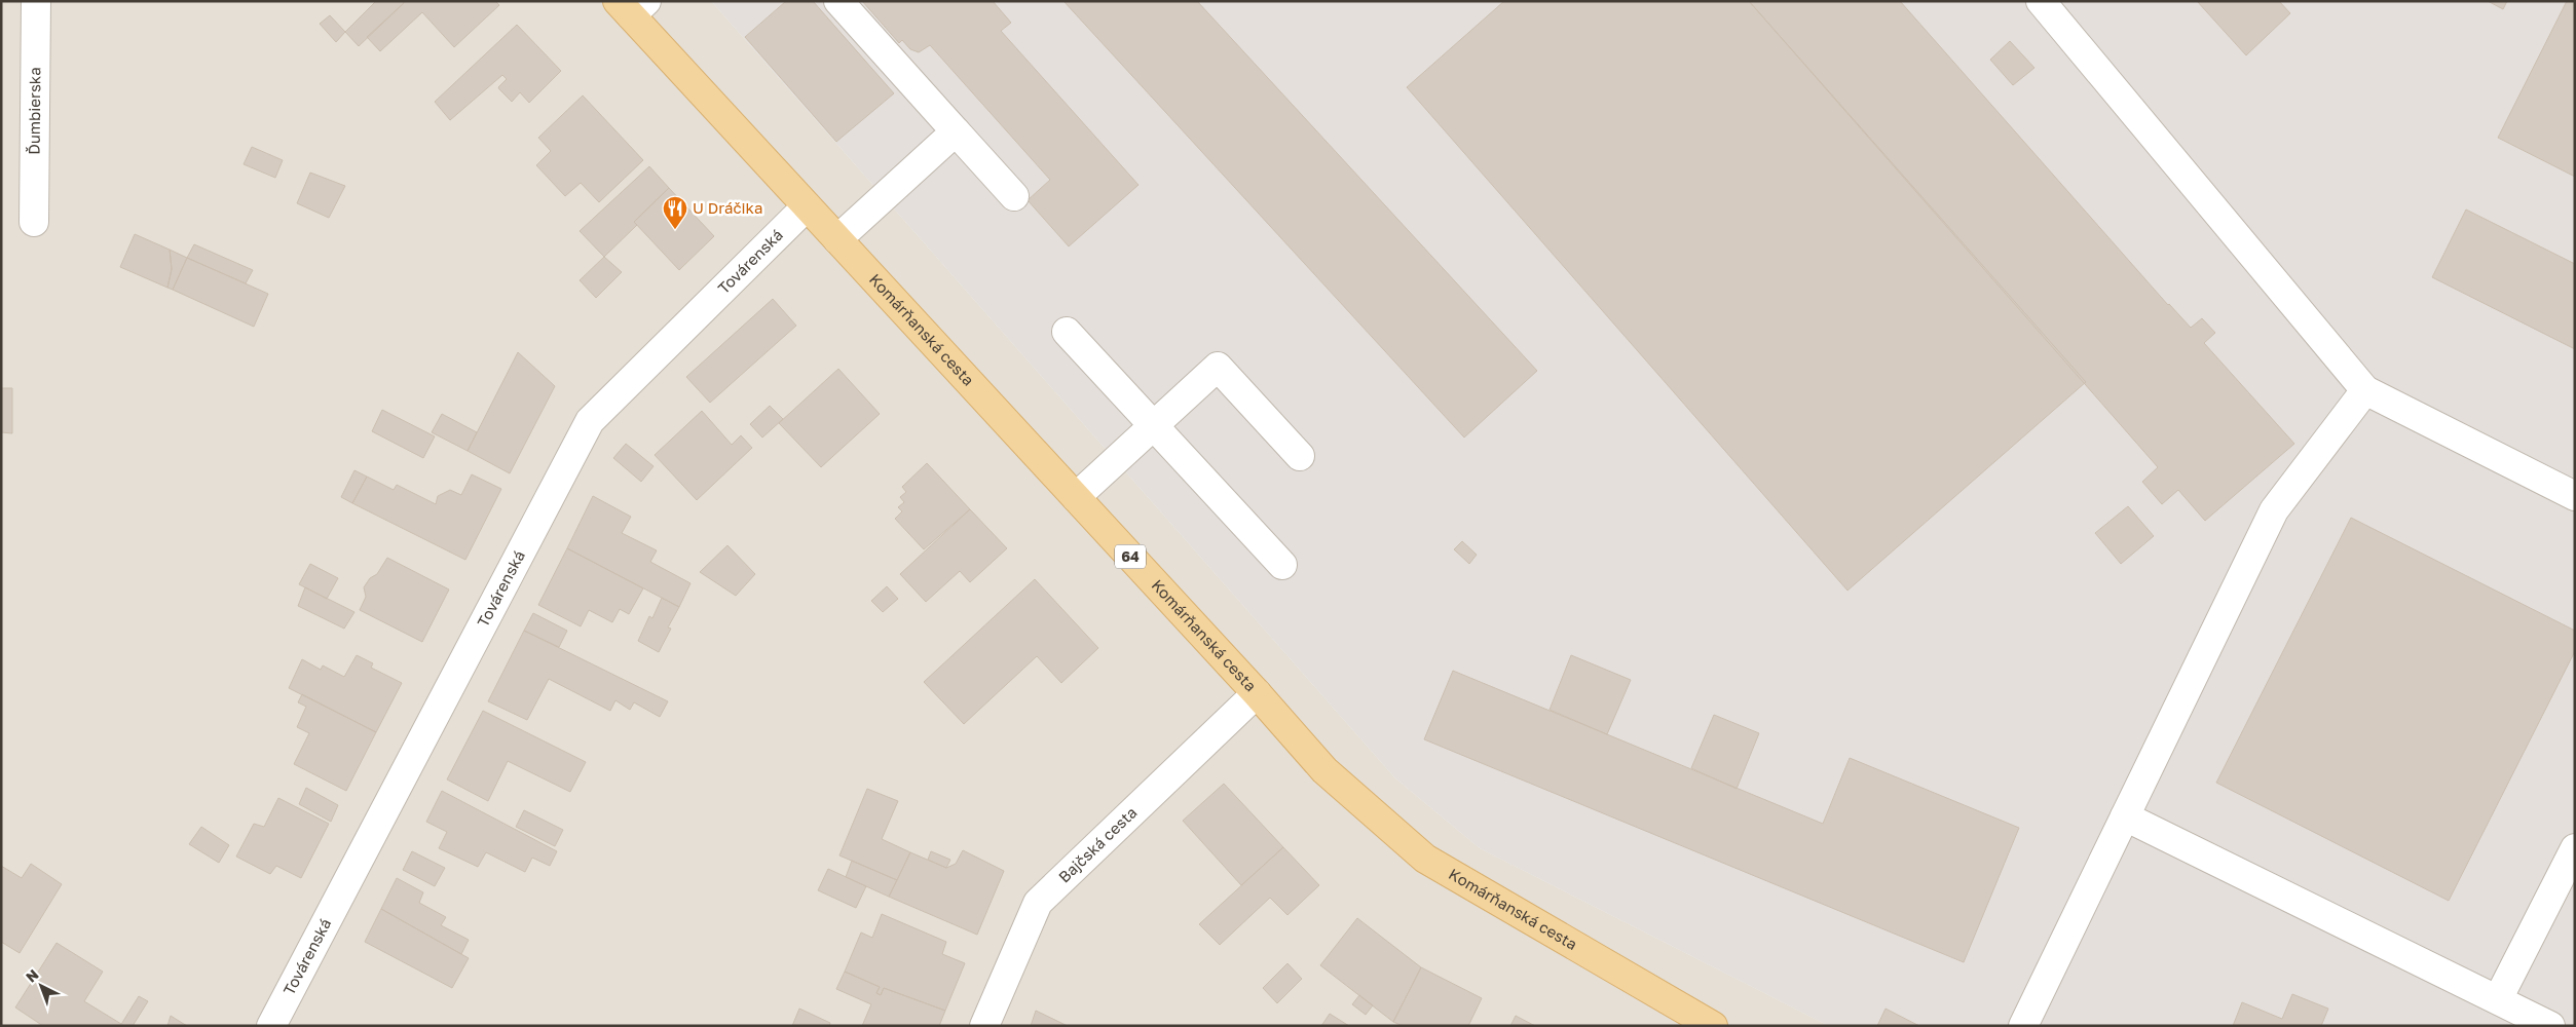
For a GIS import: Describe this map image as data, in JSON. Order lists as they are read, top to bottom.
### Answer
{
  "streets": {
    "main road": ["Komárňanská cesta", "64"],
    "street": ["Ďumbierska", "Továrenská", "Bajčská cesta"]
  },
  "crossings": [
    ["Továrenská", "Komárňanská cesta"],
    ["Komárňanská cesta", "Bajčská cesta"]
  ],
  "places": {
    "restaurant": ["U Dráčika"]
  },
  "north": "top left"
}
